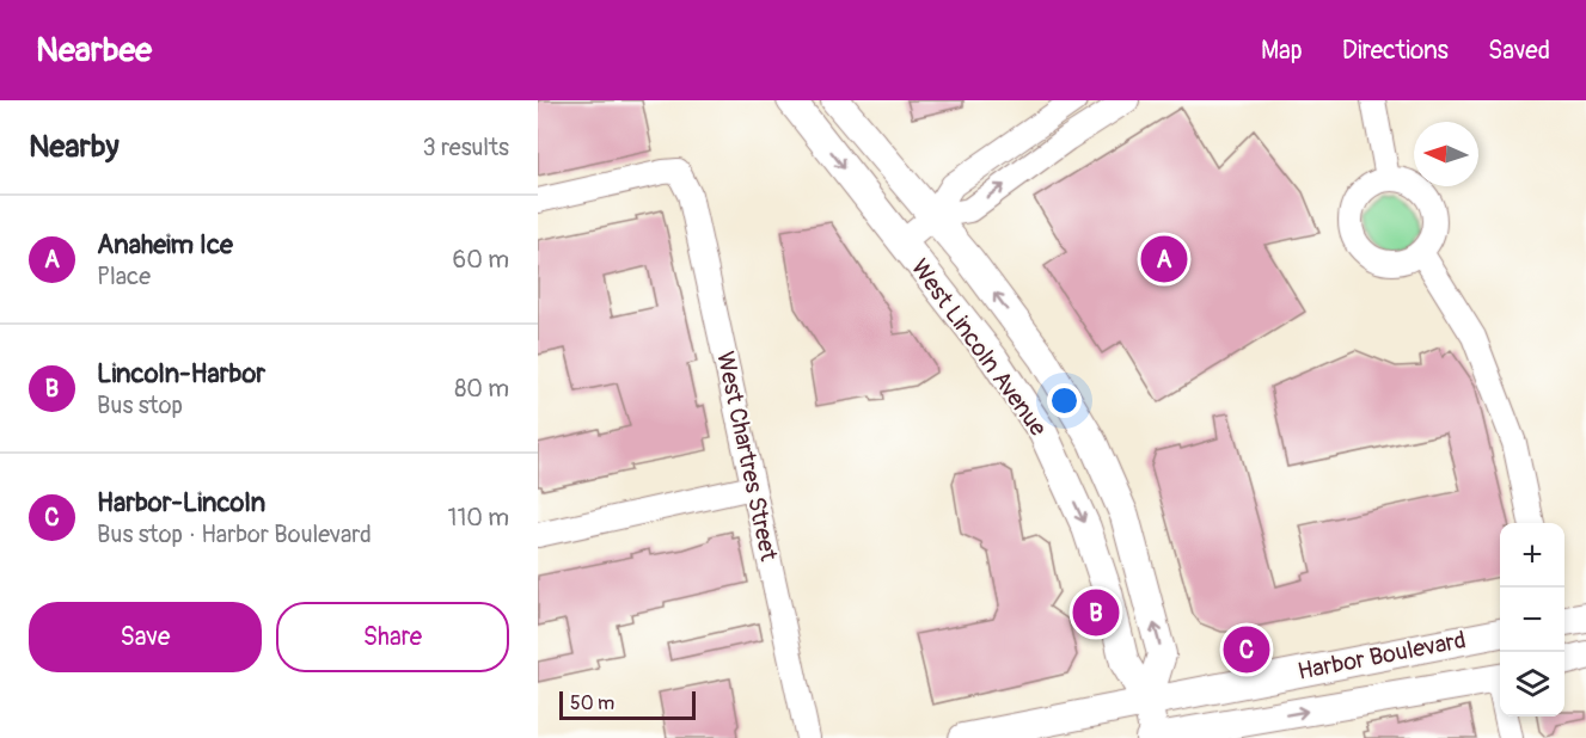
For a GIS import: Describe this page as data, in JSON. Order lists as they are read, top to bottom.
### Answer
{
  "streets": {
    "main road": ["West Lincoln Avenue", "Harbor Boulevard"],
    "street": ["West Chartres Street"]
  },
  "crossings": [
    ["West Lincoln Avenue", "Harbor Boulevard"]
  ],
  "scale_bar": "50 m",
  "north": "left",
  "page": {
    "header": "Nearbee",
    "nav": ["Map", "Directions", "Saved"],
    "heading": ["Nearby", "3 results"],
    "list": [
      {
        "mark": "A",
        "name": "Anaheim Ice",
        "note": "Place",
        "value": "60 m"
      },
      {
        "mark": "B",
        "name": "Lincoln-Harbor",
        "note": "Bus stop",
        "value": "80 m"
      },
      {
        "mark": "C",
        "name": "Harbor-Lincoln",
        "note": "Bus stop · Harbor Boulevard",
        "value": "110 m"
      }
    ],
    "pins": ["A", "B", "C"],
    "map_buttons": ["+", "−"],
    "buttons": ["Save", "Share"],
    "scale": "50 m"
  }
}
